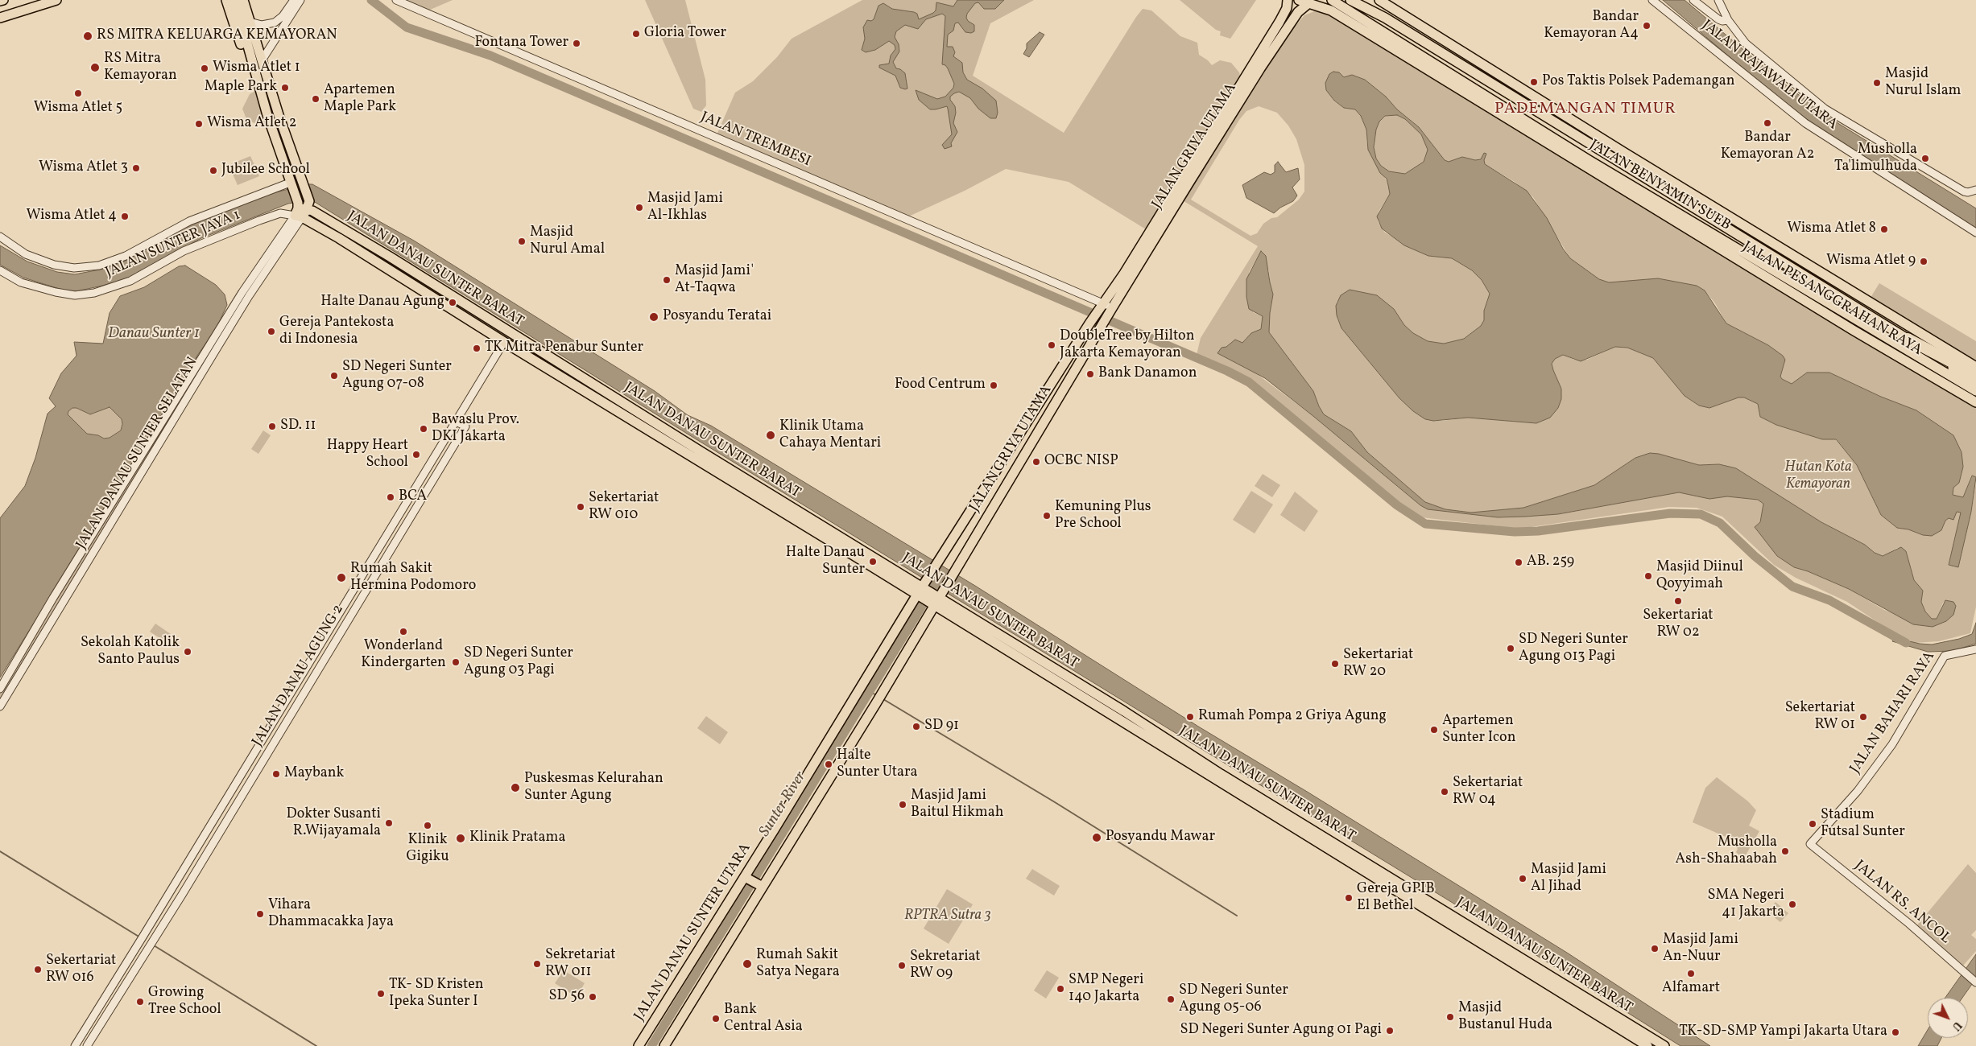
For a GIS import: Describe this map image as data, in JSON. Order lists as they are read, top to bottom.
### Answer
{
  "streets": {
    "main road": [
      "JALAN GRIYA UTAMA",
      "JALAN BENYAMIN SUEB",
      "JALAN DANAU SUNTER BARAT",
      "JALAN PESANGGRAHAN RAYA",
      "JALAN DANAU SUNTER UTARA"
    ],
    "street": [
      "JALAN RAJAWALI UTARA",
      "JALAN TREMBESI",
      "JALAN SUNTER JAYA 1",
      "JALAN DANAU SUNTER SELATAN",
      "JALAN DANAU AGUNG 2",
      "JALAN BAHARI RAYA",
      "JALAN RS. ANCOL"
    ]
  },
  "crossings": [
    ["JALAN TREMBESI", "JALAN GRIYA UTAMA"],
    ["JALAN GRIYA UTAMA", "JALAN DANAU SUNTER BARAT"],
    ["JALAN GRIYA UTAMA", "JALAN PESANGGRAHAN RAYA"],
    ["JALAN GRIYA UTAMA", "JALAN DANAU SUNTER UTARA"],
    ["JALAN SUNTER JAYA 1", "JALAN DANAU SUNTER BARAT"],
    ["JALAN SUNTER JAYA 1", "JALAN DANAU SUNTER SELATAN"],
    ["JALAN DANAU SUNTER BARAT", "JALAN DANAU SUNTER SELATAN"],
    ["JALAN DANAU SUNTER BARAT", "JALAN DANAU AGUNG 2"],
    ["JALAN DANAU SUNTER BARAT", "JALAN DANAU SUNTER UTARA"],
    ["JALAN BAHARI RAYA", "JALAN RS. ANCOL"]
  ],
  "districts": ["PADEMANGAN TIMUR"],
  "water": ["Danau Sunter 1", "Sunter River"],
  "parks": ["Hutan Kota Kemayoran", "RPTRA Sutra 3"],
  "places": [
    "Bandar Kemayoran A4",
    "Gloria Tower",
    "RS MITRA KELUARGA KEMAYORAN",
    "Fontana Tower",
    "RS Mitra Kemayoran",
    "Wisma Atlet 1",
    "Pos Taktis Polsek Pademangan",
    "Masjid Nurul Islam",
    "Maple Park",
    "Wisma Atlet 5",
    "Apartemen Maple Park",
    "Bandar Kemayoran A2",
    "Wisma Atlet 2",
    "Musholla Ta'limulhuda",
    "Wisma Atlet 3",
    "Jubilee School",
    "Masjid Jami Al-Ikhlas",
    "Wisma Atlet 4",
    "Wisma Atlet 8",
    "Masjid Nurul Amal",
    "Wisma Atlet 9",
    "Masjid Jami' At-Taqwa",
    "Halte Danau Agung",
    "Posyandu Teratai",
    "Gereja Pantekosta di Indonesia",
    "DoubleTree by Hilton Jakarta Kemayoran",
    "TK Mitra Penabur Sunter",
    "Bank Danamon",
    "SD Negeri Sunter Agung 07-08",
    "Food Centrum",
    "SD. 11",
    "Bawaslu Prov. DKI Jakarta",
    "Klinik Utama Cahaya Mentari",
    "Happy Heart School",
    "OCBC NISP",
    "BCA",
    "Sekertariat RW 010",
    "Kemuning Plus Pre School",
    "Halte Danau Sunter",
    "AB. 259",
    "Masjid Diinul Qoyyimah",
    "Rumah Sakit Hermina Podomoro",
    "Sekertariat RW 02",
    "Wonderland Kindergarten",
    "SD Negeri Sunter Agung 013 Pagi",
    "Sekolah Katolik Santo Paulus",
    "SD Negeri Sunter Agung 03 Pagi",
    "Sekertariat RW 20",
    "Rumah Pompa 2 Griya Agung",
    "Sekertariat RW 01",
    "SD 91",
    "Apartemen Sunter Icon",
    "Halte Sunter Utara",
    "Maybank",
    "Puskesmas Kelurahan Sunter Agung",
    "Sekertariat RW 04",
    "Masjid Jami Baitul Hikmah",
    "Dokter Susanti R.Wijayamala",
    "Stadium Futsal Sunter",
    "Klinik Gigiku",
    "Posyandu Mawar",
    "Klinik Pratama",
    "Musholla Ash-Shahaabah",
    "Masjid Jami Al Jihad",
    "Gereja GPIB El Bethel",
    "SMA Negeri 41 Jakarta",
    "Vihara Dhammacakka Jaya",
    "Masjid Jami An-Nuur",
    "Sekretariat RW 011",
    "Rumah Sakit Satya Negara",
    "Sekretariat RW 09",
    "Sekertariat RW 016",
    "Alfamart",
    "SMP Negeri 140 Jakarta",
    "TK- SD Kristen Ipeka Sunter I",
    "SD 56",
    "SD Negeri Sunter Agung 05-06",
    "Growing Tree School",
    "Masjid Bustanul Huda",
    "Bank Central Asia",
    "SD Negeri Sunter Agung 01 Pagi",
    "TK-SD-SMP Yampi Jakarta Utara"
  ],
  "north": "bottom right"
}
